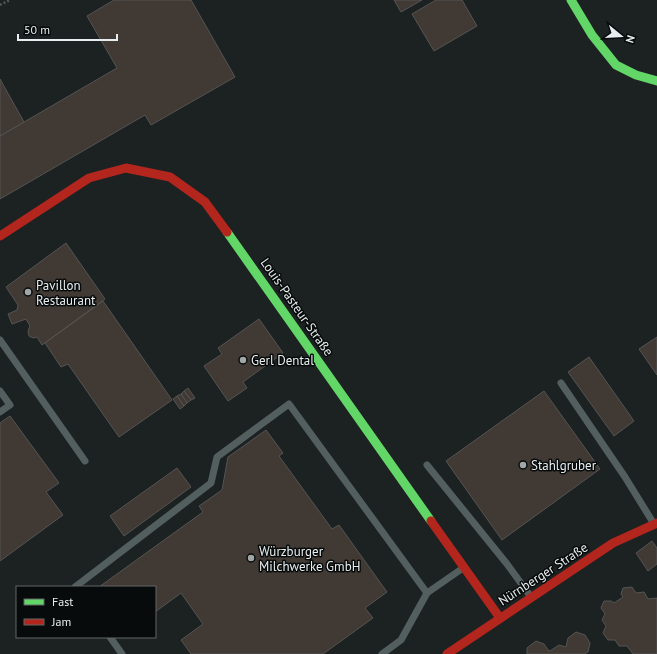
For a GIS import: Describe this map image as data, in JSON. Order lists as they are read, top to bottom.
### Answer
{
  "streets": {
    "street": ["Louis-Pasteur-Straße", "Nürnberger Straße"]
  },
  "crossings": [
    ["Louis-Pasteur-Straße", "Nürnberger Straße"]
  ],
  "places": [
    "Pavillon Restaurant",
    "Gerl Dental",
    "Stahlgruber",
    "Würzburger Milchwerke GmbH"
  ],
  "legend": ["Fast", "Jam"],
  "scale_bar": "50 m",
  "north": "right"
}
